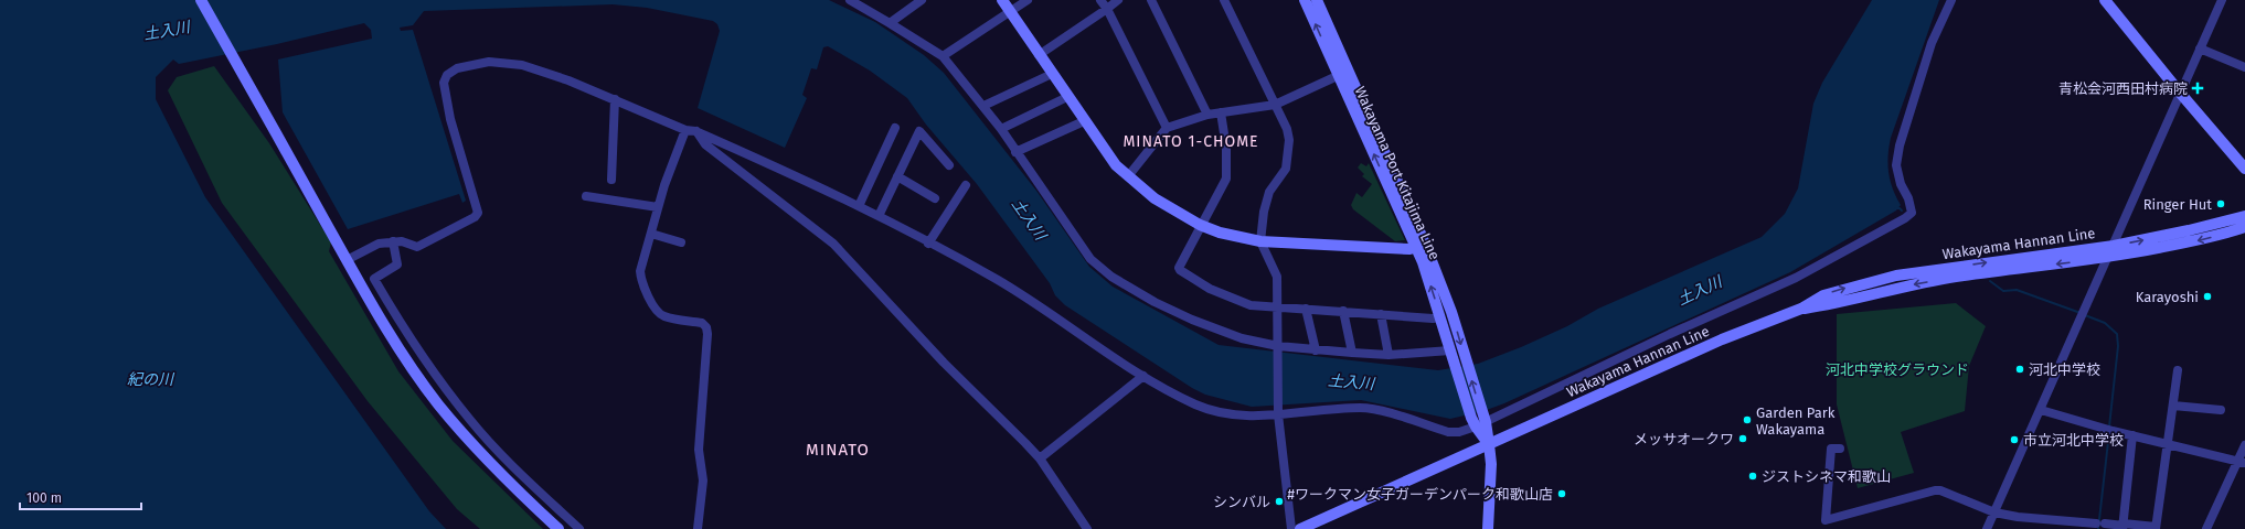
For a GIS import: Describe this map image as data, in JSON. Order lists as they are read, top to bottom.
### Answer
{
  "streets": {
    "main road": ["Wakayama Port Kitajima Line", "Wakayama Hannan Line"]
  },
  "districts": ["MINATO 1-CHOME", "MINATO"],
  "water": ["土入川", "紀の川"],
  "parks": ["河北中学校グラウンド"],
  "places": {
    "health": ["青松会河西田村病院"],
    "other": [
      "Ringer Hut",
      "Karayoshi",
      "河北中学校",
      "Garden Park Wakayama",
      "メッサオークワ",
      "市立河北中学校",
      "ジストシネマ和歌山",
      "#ワークマン女子ガーデンパーク和歌山店",
      "シンバル"
    ]
  },
  "scale_bar": "100 m"
}
